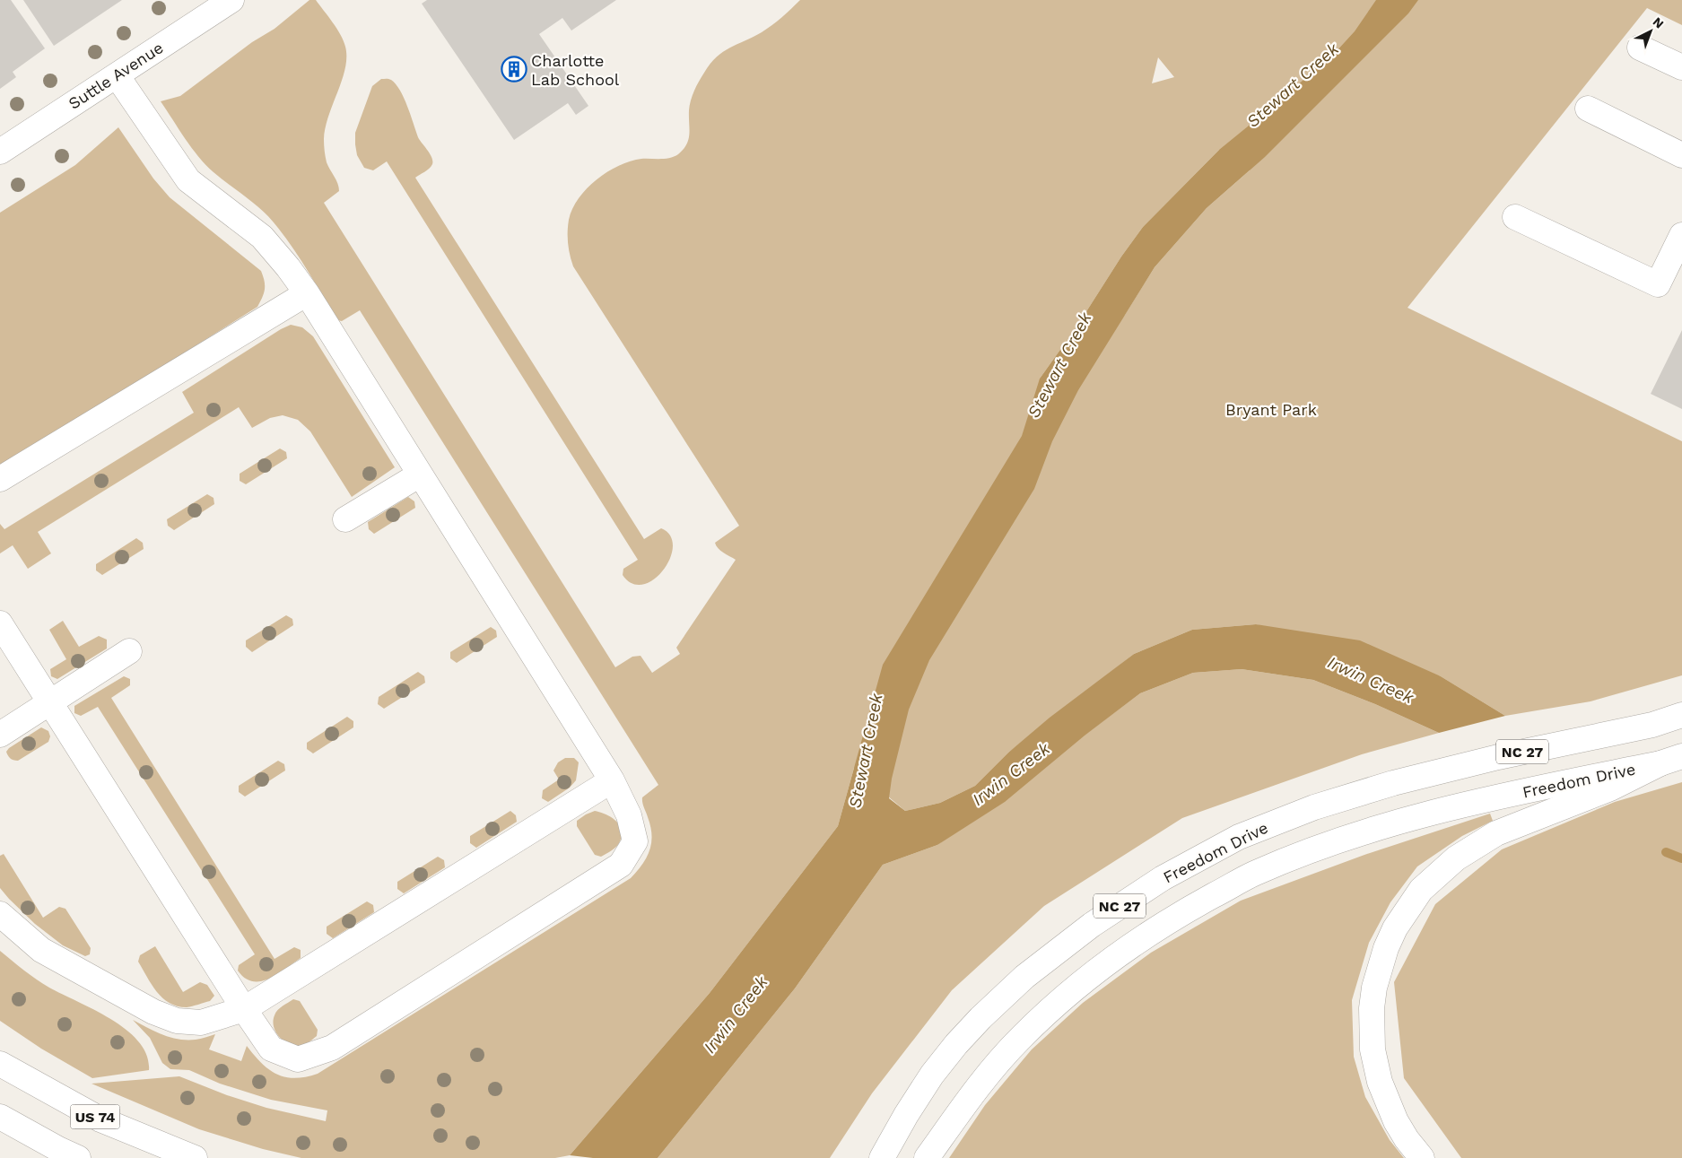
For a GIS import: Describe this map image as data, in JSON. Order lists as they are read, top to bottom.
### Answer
{
  "streets": {
    "main road": [
      "Suttle Avenue",
      "NC 27",
      "Freedom Drive",
      "US 74"
    ]
  },
  "water": ["Stewart Creek", "Irwin Creek"],
  "parks": ["Bryant Park"],
  "places": {
    "building": ["Charlotte Lab School"]
  },
  "north": "top right"
}
